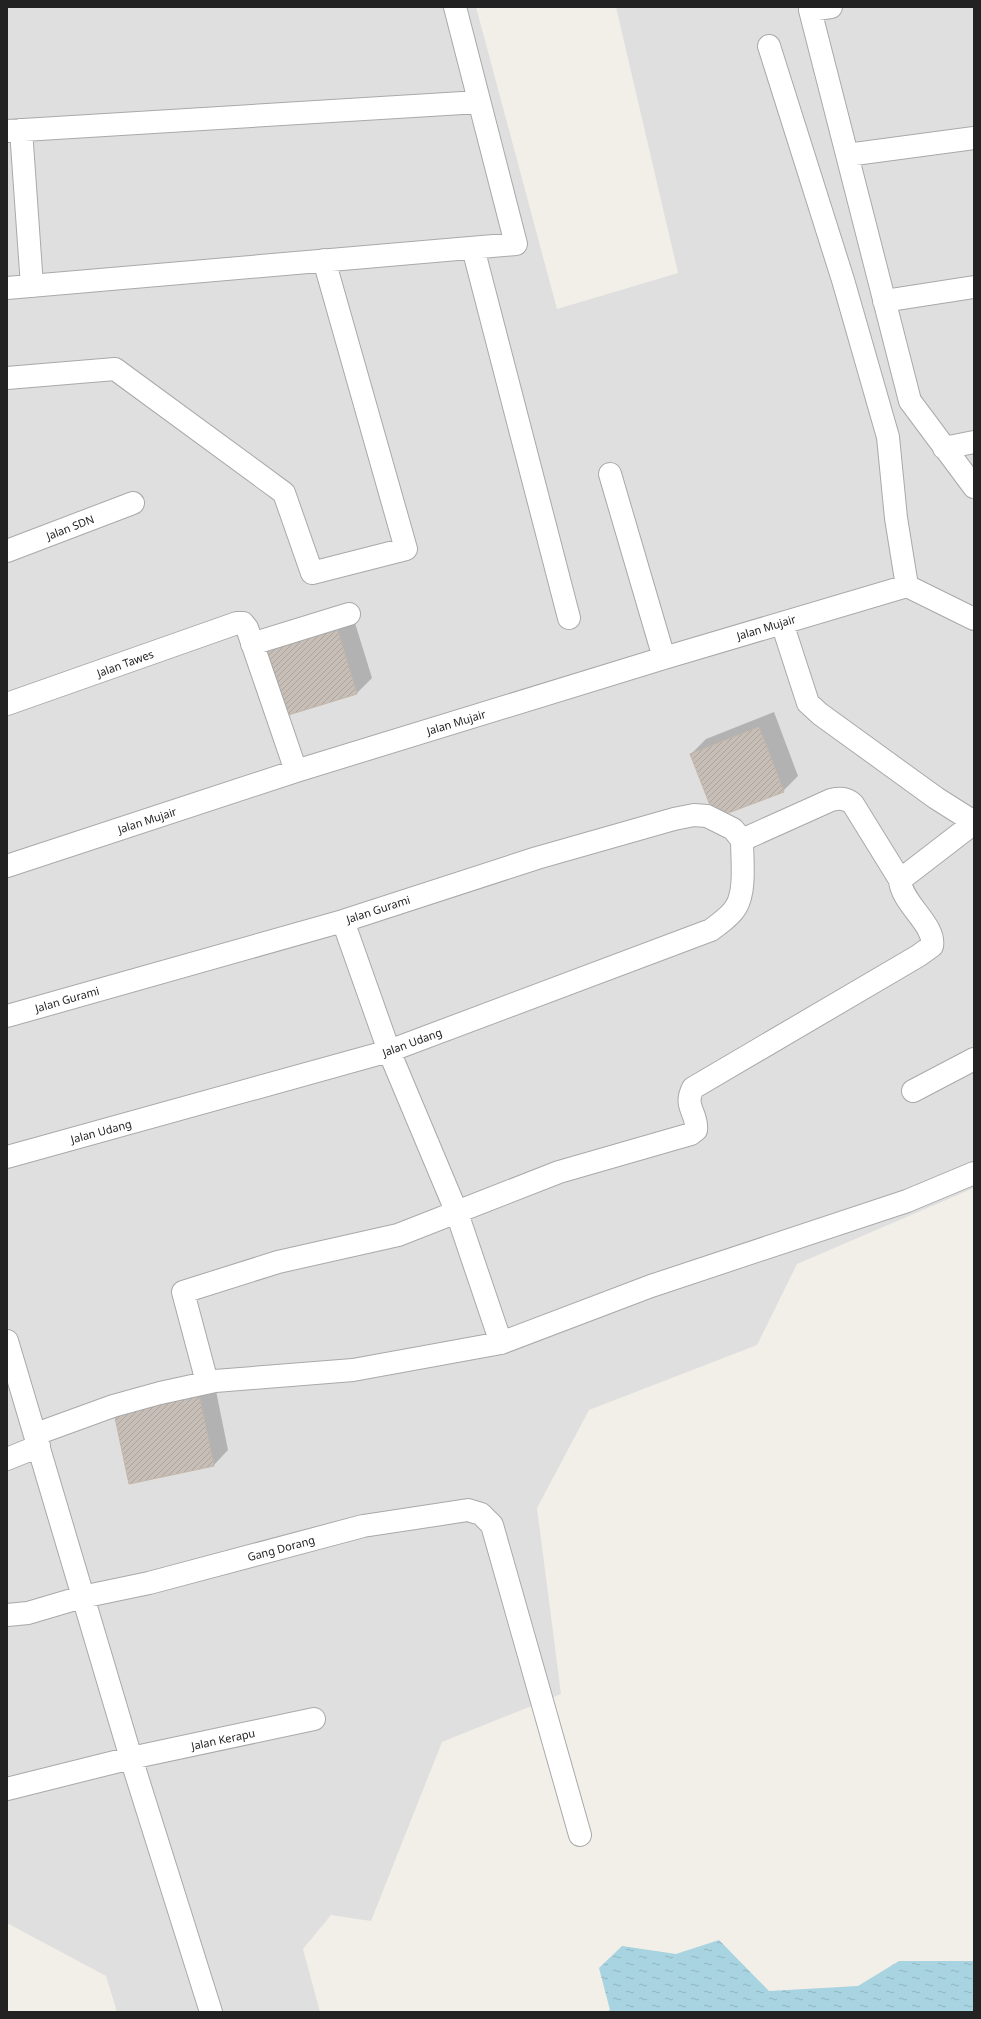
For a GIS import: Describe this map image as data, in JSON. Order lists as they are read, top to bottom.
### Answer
{
  "streets": {
    "street": [
      "Jalan SDN",
      "Jalan Mujair",
      "Jalan Tawes",
      "Jalan Gurami",
      "Jalan Udang",
      "Gang Dorang",
      "Jalan Kerapu"
    ]
  },
  "crossings": [
    ["Jalan Gurami", "Jalan Udang"]
  ]
}
